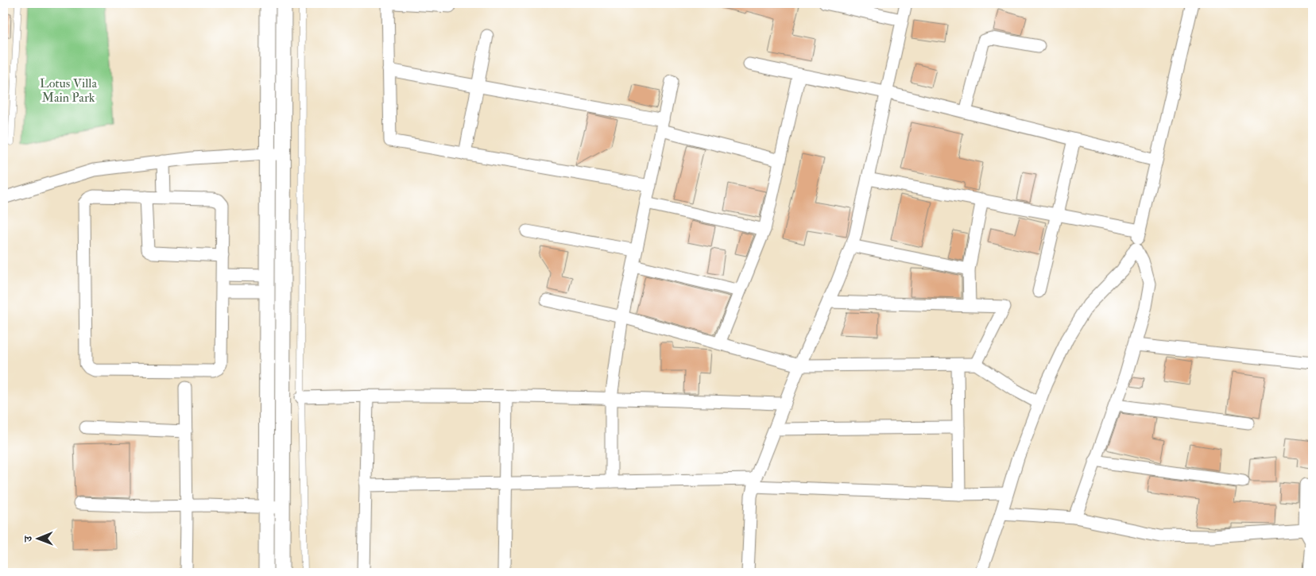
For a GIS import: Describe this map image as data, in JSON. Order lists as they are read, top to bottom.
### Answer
{
  "parks": ["Lotus Villa Main Park"],
  "north": "left"
}
